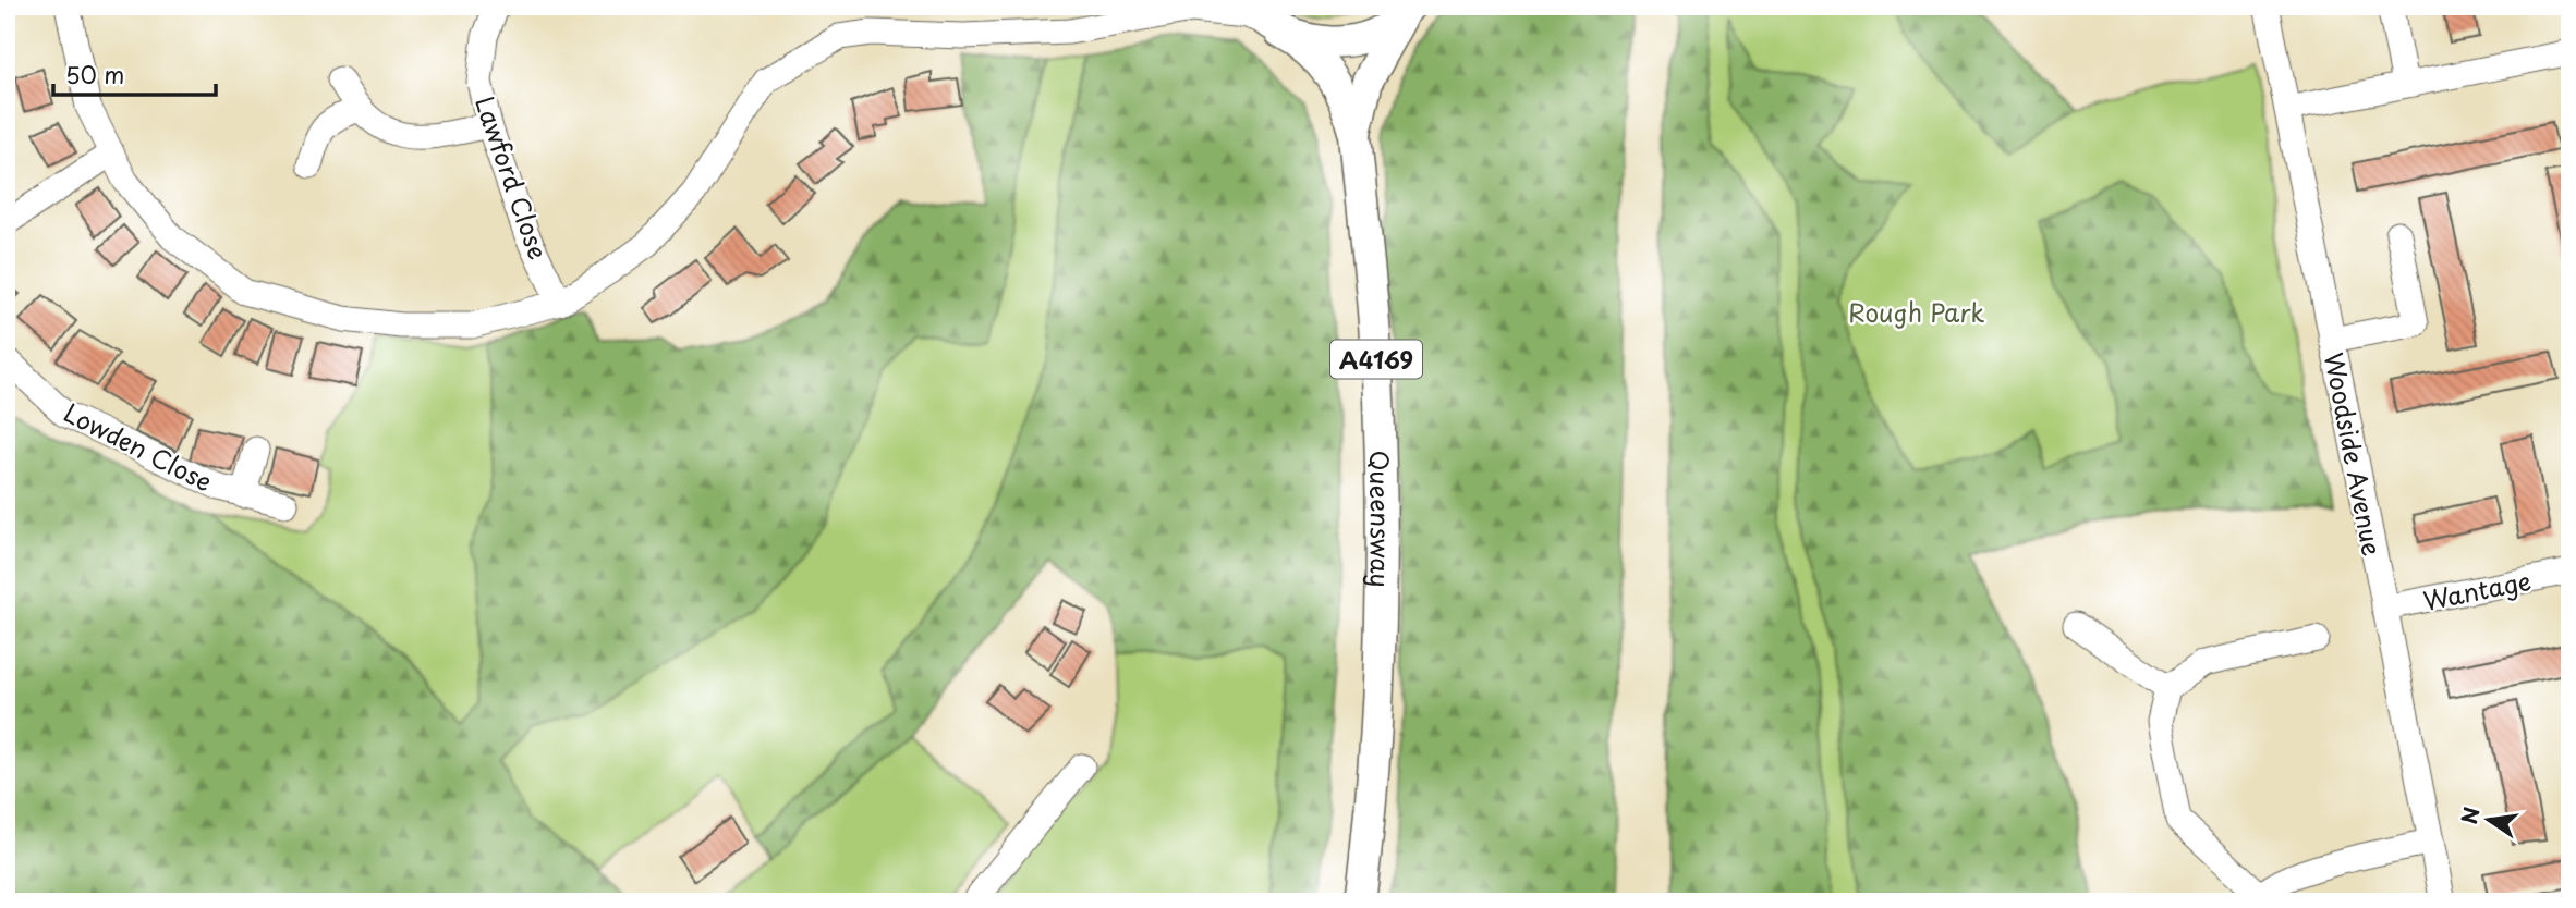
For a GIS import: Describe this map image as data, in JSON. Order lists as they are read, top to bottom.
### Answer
{
  "streets": {
    "main road": ["A4169", "Queensway"],
    "street": [
      "Lawford Close",
      "Lowden Close",
      "Woodside Avenue",
      "Wantage"
    ]
  },
  "crossings": [
    ["Woodside Avenue", "Wantage"]
  ],
  "parks": ["Rough Park"],
  "scale_bar": "50 m",
  "north": "left"
}
